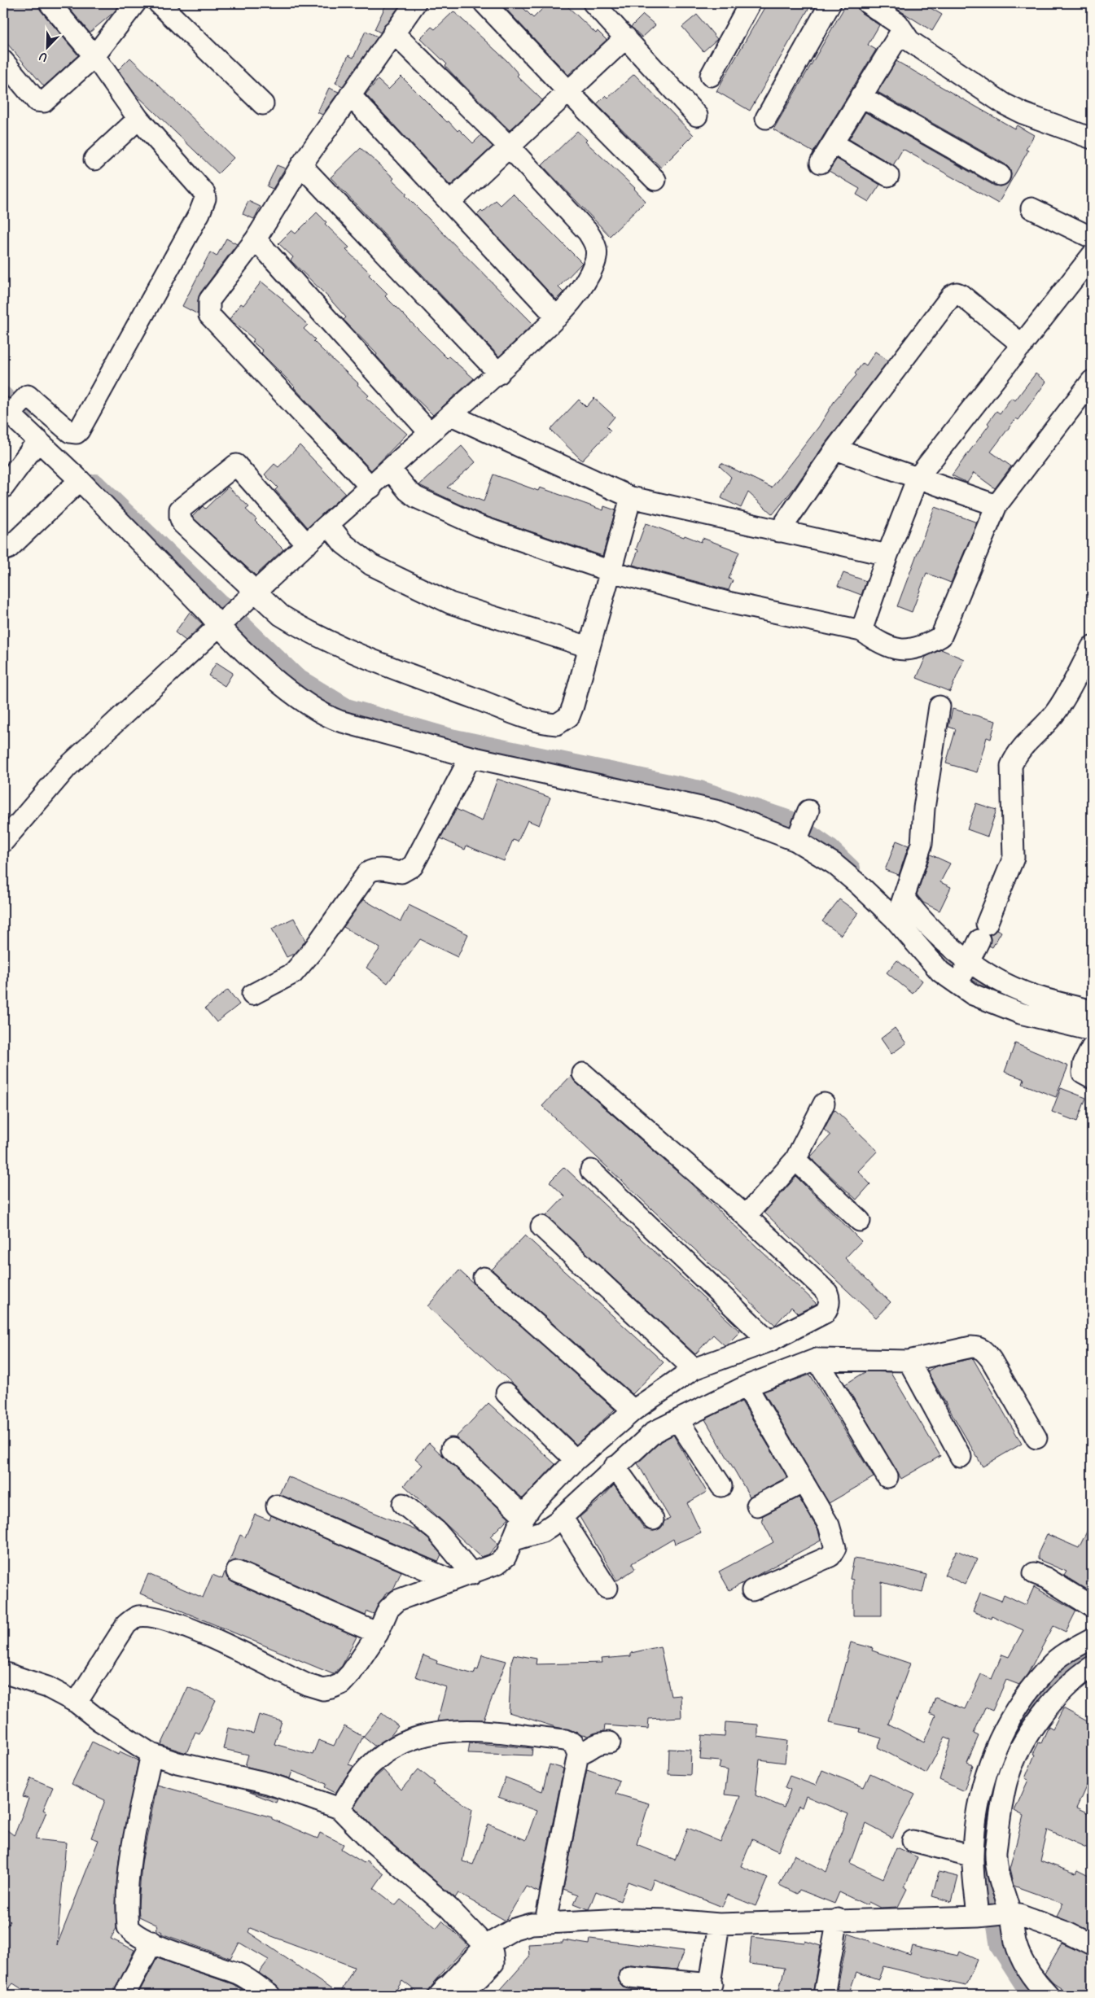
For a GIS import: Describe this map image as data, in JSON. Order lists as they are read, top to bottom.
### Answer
{
  "north": "bottom left"
}
